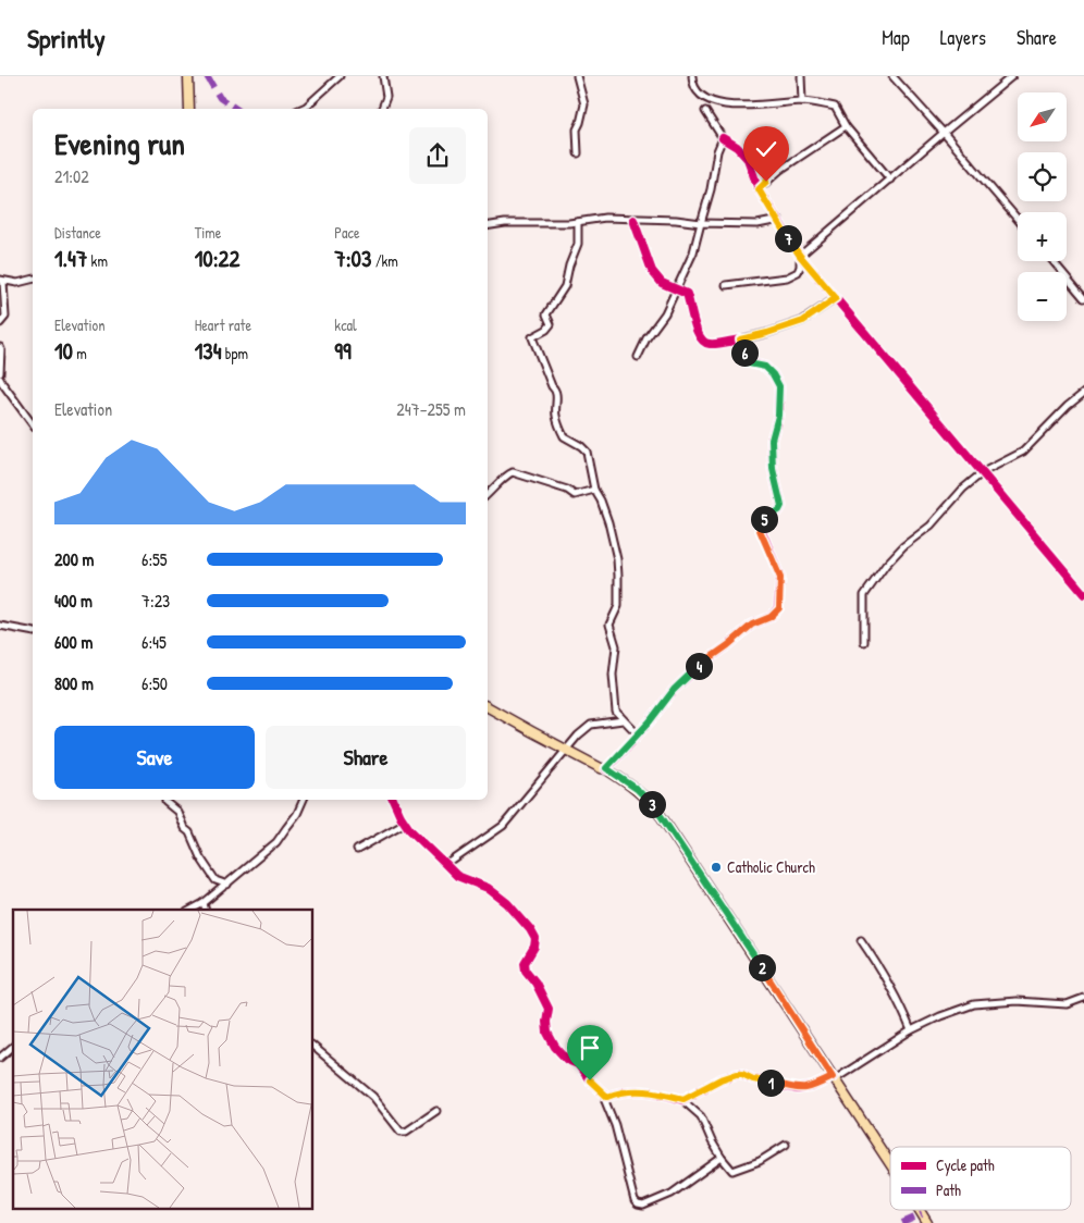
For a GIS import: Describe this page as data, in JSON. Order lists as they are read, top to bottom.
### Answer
{
  "places": ["Catholic Church"],
  "legend": ["Cycle path", "Path"],
  "north": "bottom left",
  "page": {
    "header": "Sprintly",
    "nav": ["Map", "Layers", "Share"],
    "map_buttons": ["+", "−"],
    "heading": ["Evening run", "21:02"],
    "stats": [
      ["Distance", "1.47 km"],
      ["Time", "10:22"],
      ["Pace", "7:03 /km"],
      ["Elevation", "10 m"],
      ["Heart rate", "134 bpm"],
      ["kcal", "99"]
    ],
    "pins": [
      "7",
      "6",
      "5",
      "4",
      "3",
      "2",
      "1"
    ],
    "chart": ["Elevation", "247–255 m"],
    "list": [
      {
        "name": "200 m",
        "note": "6:55"
      },
      {
        "name": "400 m",
        "note": "7:23"
      },
      {
        "name": "600 m",
        "note": "6:45"
      },
      {
        "name": "800 m",
        "note": "6:50"
      }
    ],
    "buttons": ["Save", "Share"]
  }
}
